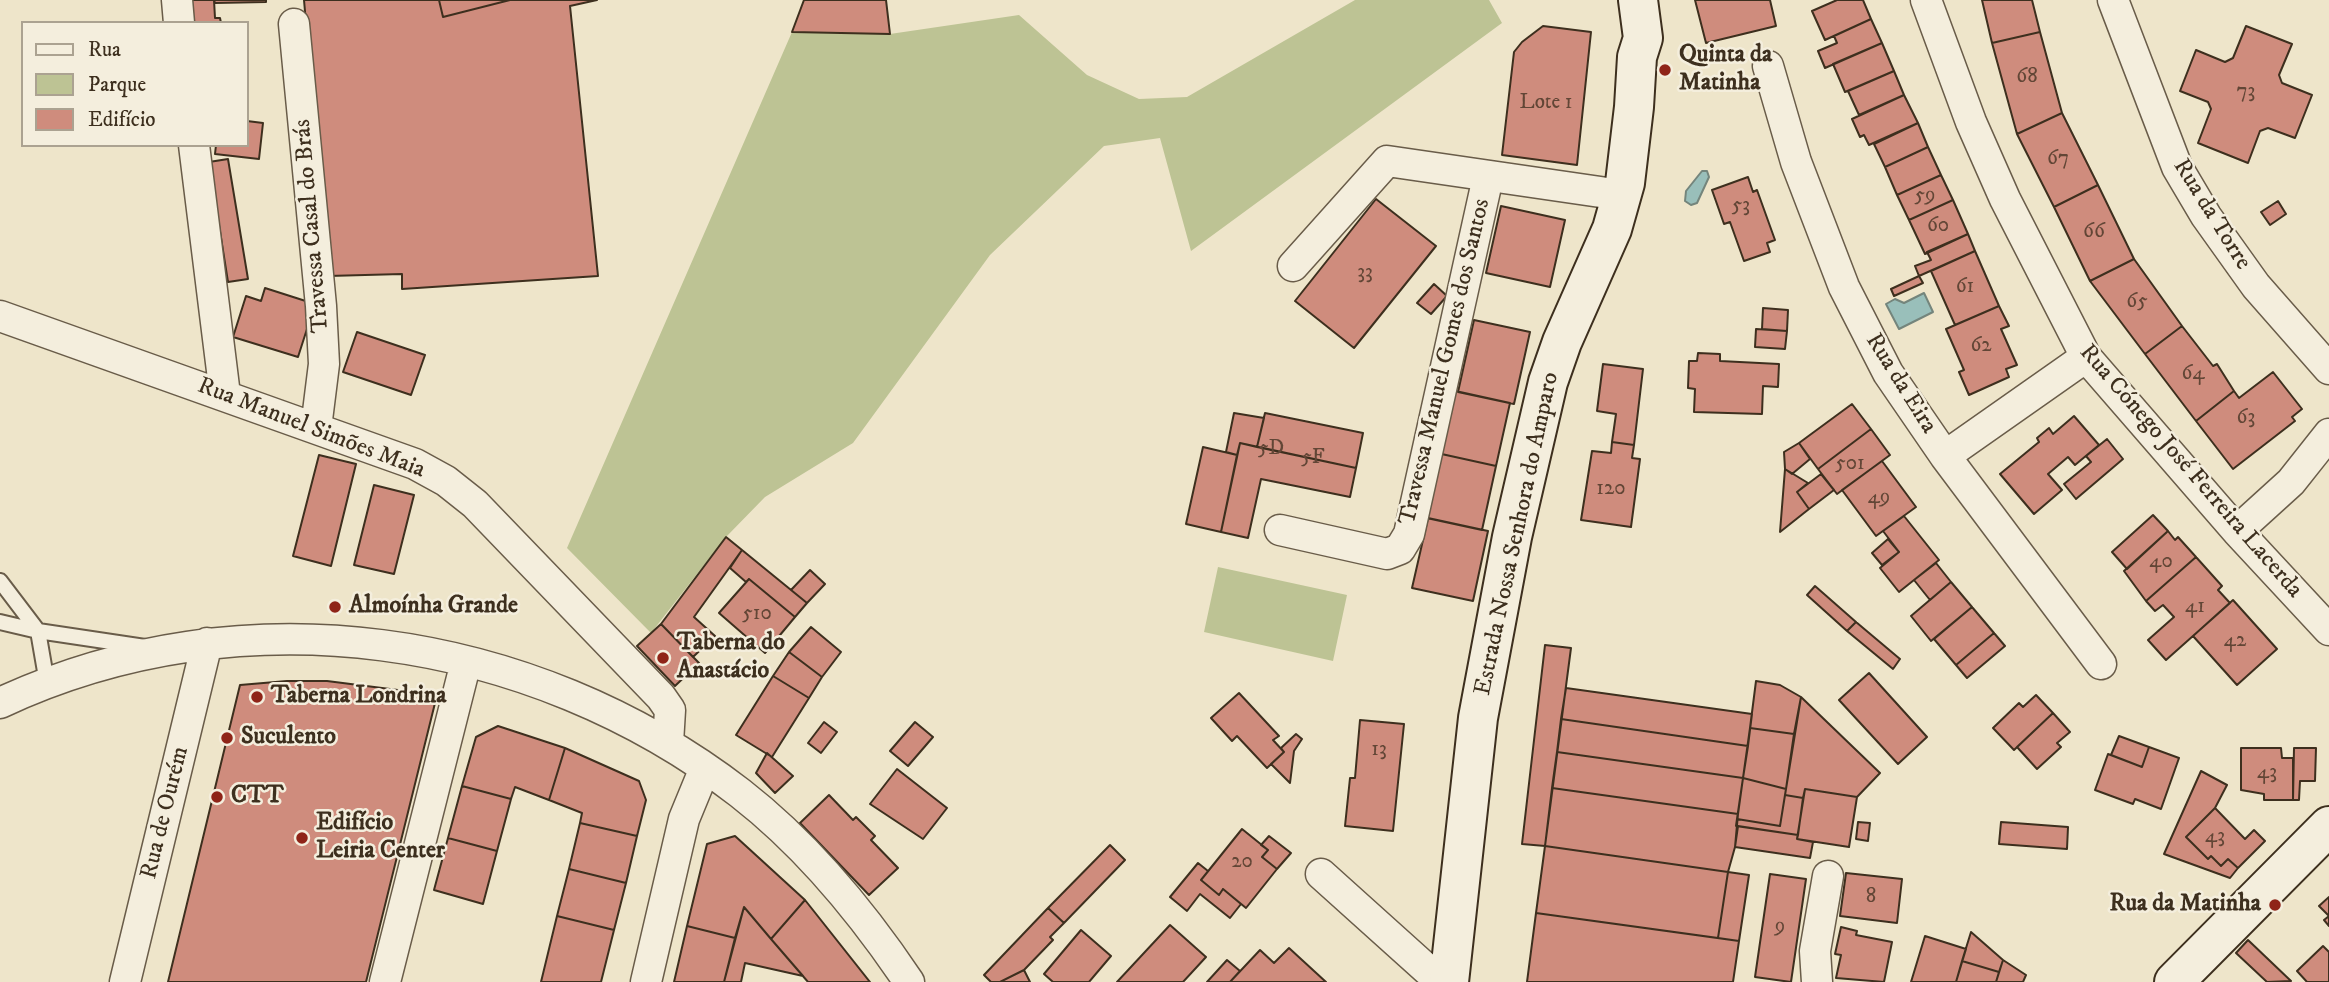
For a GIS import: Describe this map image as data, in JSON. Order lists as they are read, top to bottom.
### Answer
{
  "streets": {
    "main road": ["Estrada Nossa Senhora do Amparo"],
    "street": [
      "Rua da Torre",
      "Travessa Casal do Brás",
      "Travessa Manuel Gomes dos Santos",
      "Rua da Eira",
      "Rua Manuel Simões Maia",
      "Rua Cónego José Ferreira Lacerda",
      "Rua de Ourém"
    ]
  },
  "crossings": [
    ["Travessa Casal do Brás", "Rua Manuel Simões Maia"]
  ],
  "places": [
    "Quinta da Matinha",
    "Almoínha Grande",
    "Taberna do Anastácio",
    "Taberna Londrina",
    "Suculento",
    "CTT",
    "Edifício Leiria Center",
    "Rua da Matinha"
  ],
  "house_numbers": [
    "68",
    "73",
    "Lote 1",
    "67",
    "59",
    "53",
    "60",
    "66",
    "33",
    "61",
    "65",
    "62",
    "64",
    "63",
    "5D",
    "5F",
    "501",
    "120",
    "49",
    "40",
    "41",
    "510",
    "42",
    "13",
    "43",
    "43",
    "20",
    "8",
    "9"
  ],
  "legend": ["Rua", "Parque", "Edifício"]
}
